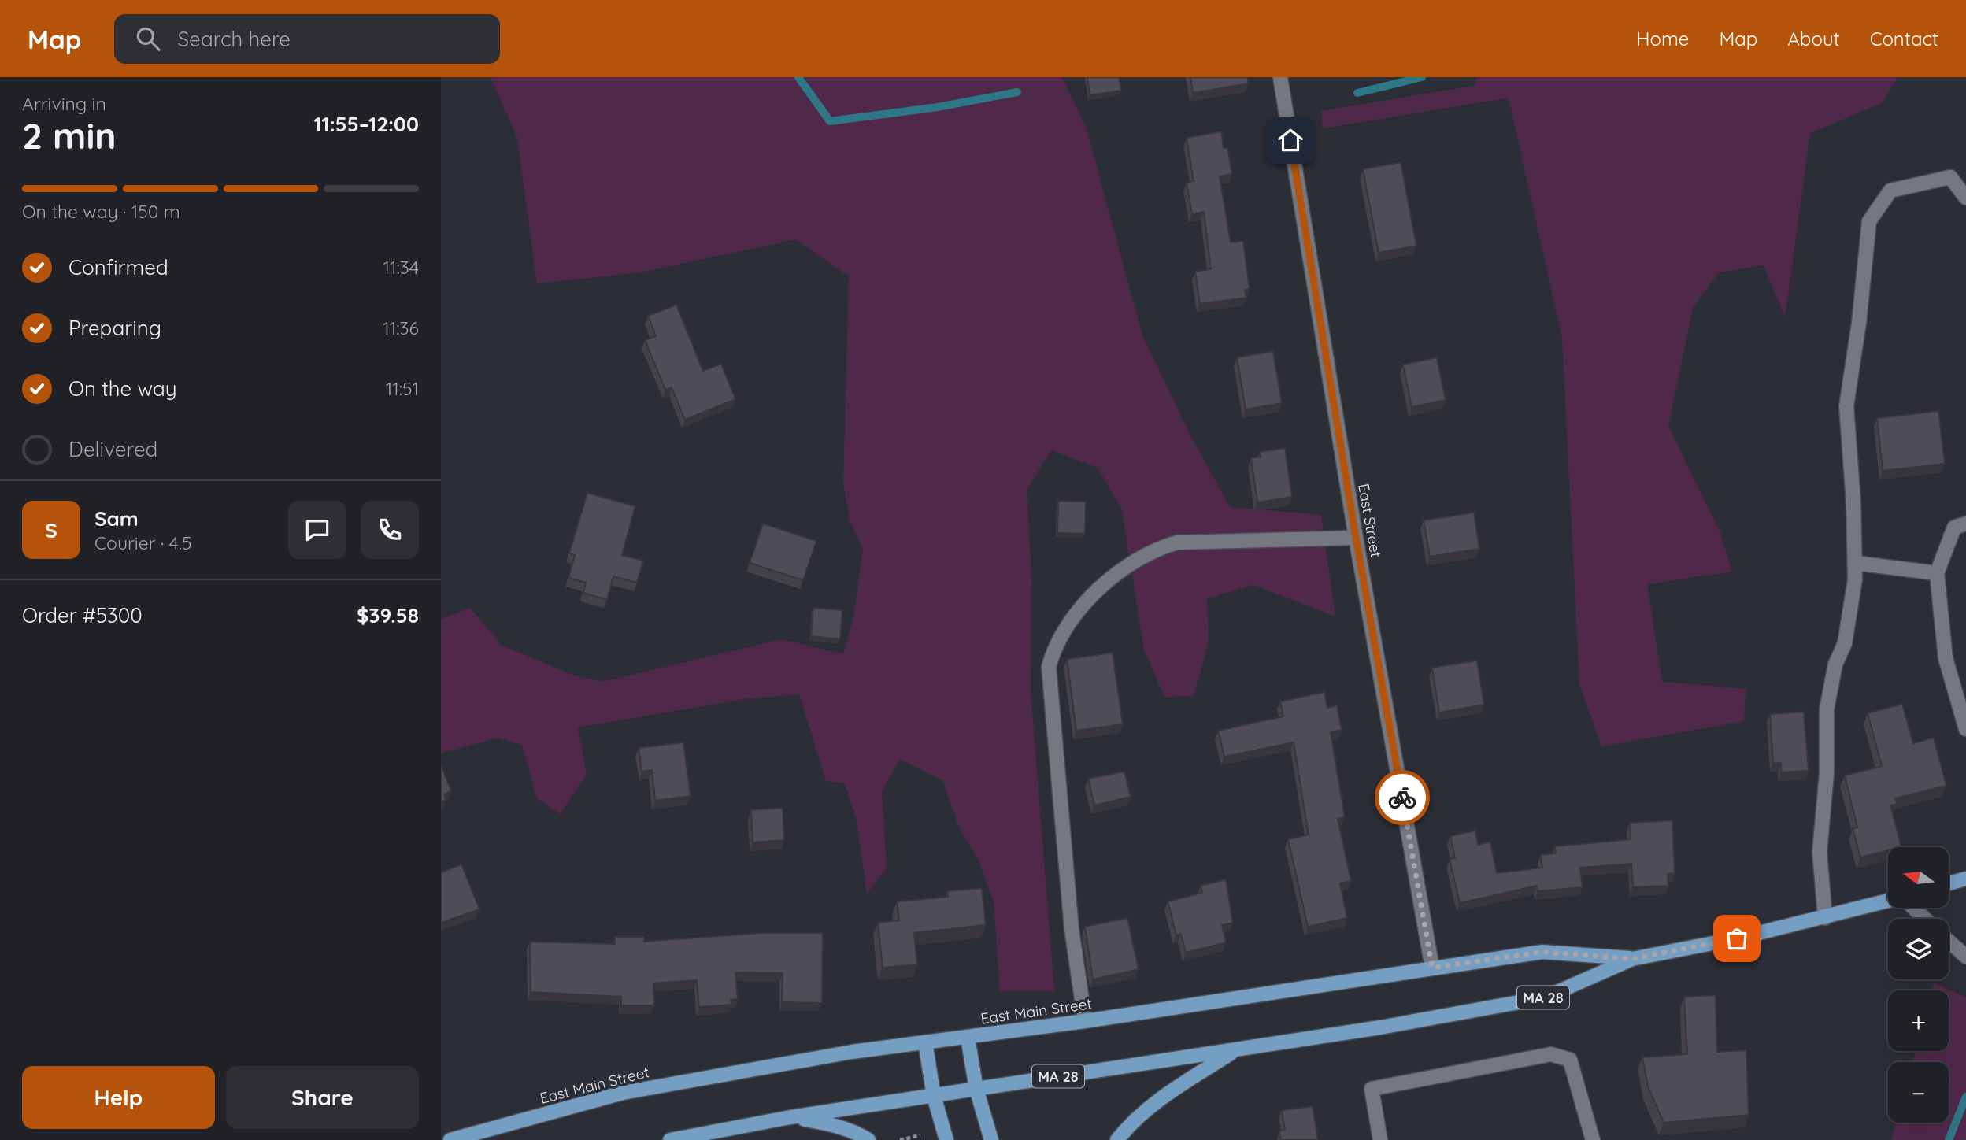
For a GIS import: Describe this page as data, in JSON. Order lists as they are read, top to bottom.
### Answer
{
  "streets": {
    "main road": ["MA 28", "East Main Street"],
    "street": ["East Street"]
  },
  "crossings": [
    ["East Street", "East Main Street"]
  ],
  "north": "left",
  "page": {
    "header": "Map",
    "search": "Search here",
    "nav": [
      "Home",
      "Map",
      "About",
      "Contact"
    ],
    "heading": ["2 min", "Arriving in", "11:55–12:00"],
    "panel": [
      "Sam",
      "Courier · 4.5",
      "Order #5300",
      "$39.58"
    ],
    "bar": "On the way · 150 m",
    "list": [
      ["Confirmed", "11:34"],
      ["Preparing", "11:36"],
      ["On the way", "11:51"],
      "Delivered"
    ],
    "round": "S",
    "map_buttons": ["+", "−"],
    "buttons": ["Help", "Share"]
  }
}
